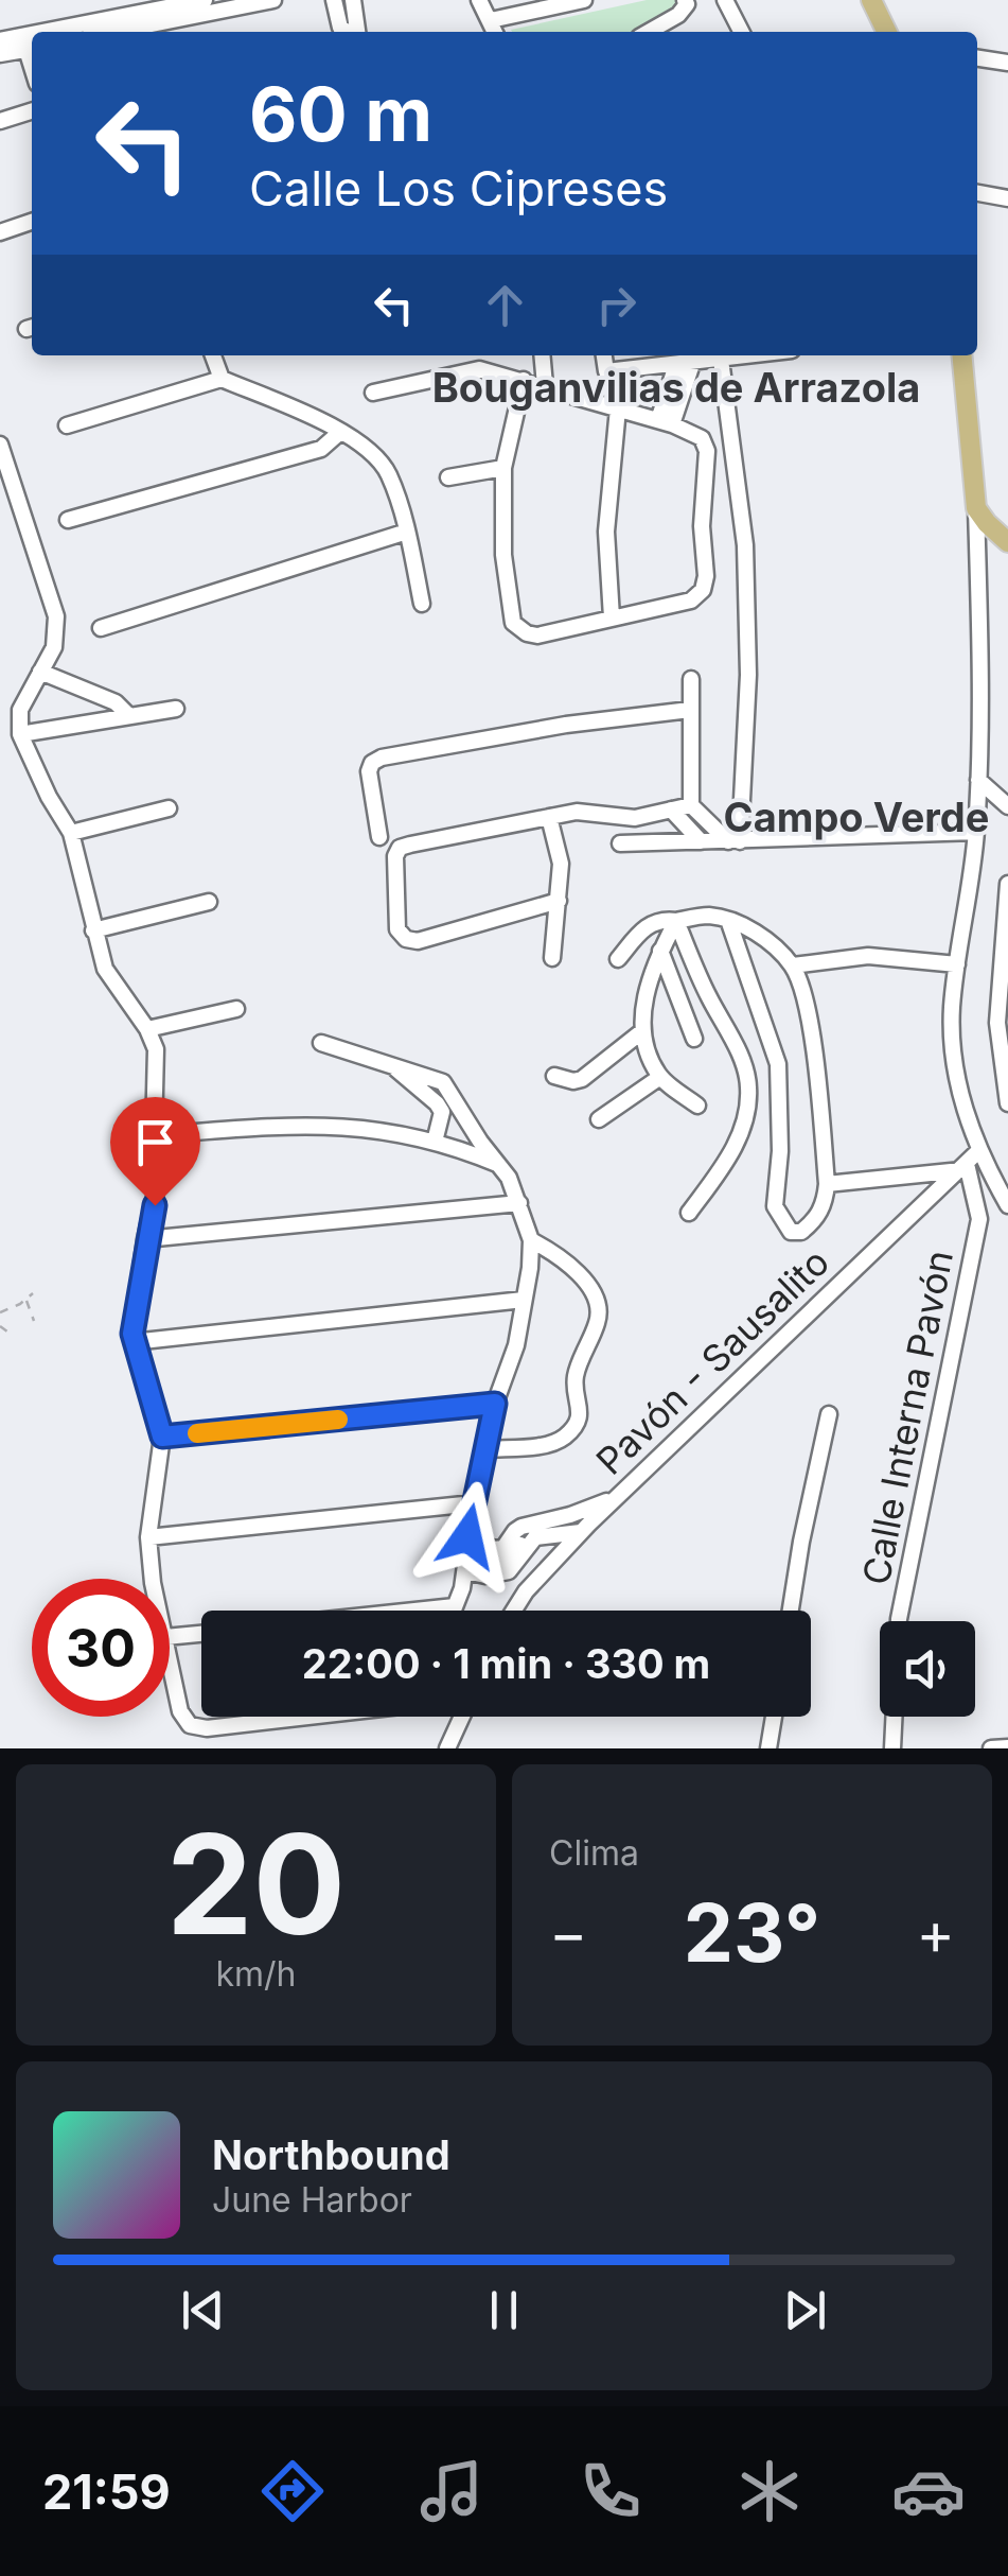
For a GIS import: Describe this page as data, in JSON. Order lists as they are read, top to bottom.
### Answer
{
  "streets": {
    "street": ["Pavón - Sausalito", "Calle Interna Pavón"]
  },
  "crossings": [
    ["Pavón - Sausalito", "Calle Interna Pavón"]
  ],
  "districts": ["Bouganvilias de Arrazola", "Campo Verde"],
  "page": {
    "turn": ["60 m", "Calle Los Cipreses"],
    "limit": "30",
    "trip": "22:00 · 1 min · 330 m",
    "tile": [
      ["20", "km/h"],
      "Clima"
    ],
    "heat": ["−", "23°", "+"],
    "song": ["Northbound", "June Harbor"],
    "tabs": "21:59"
  }
}
